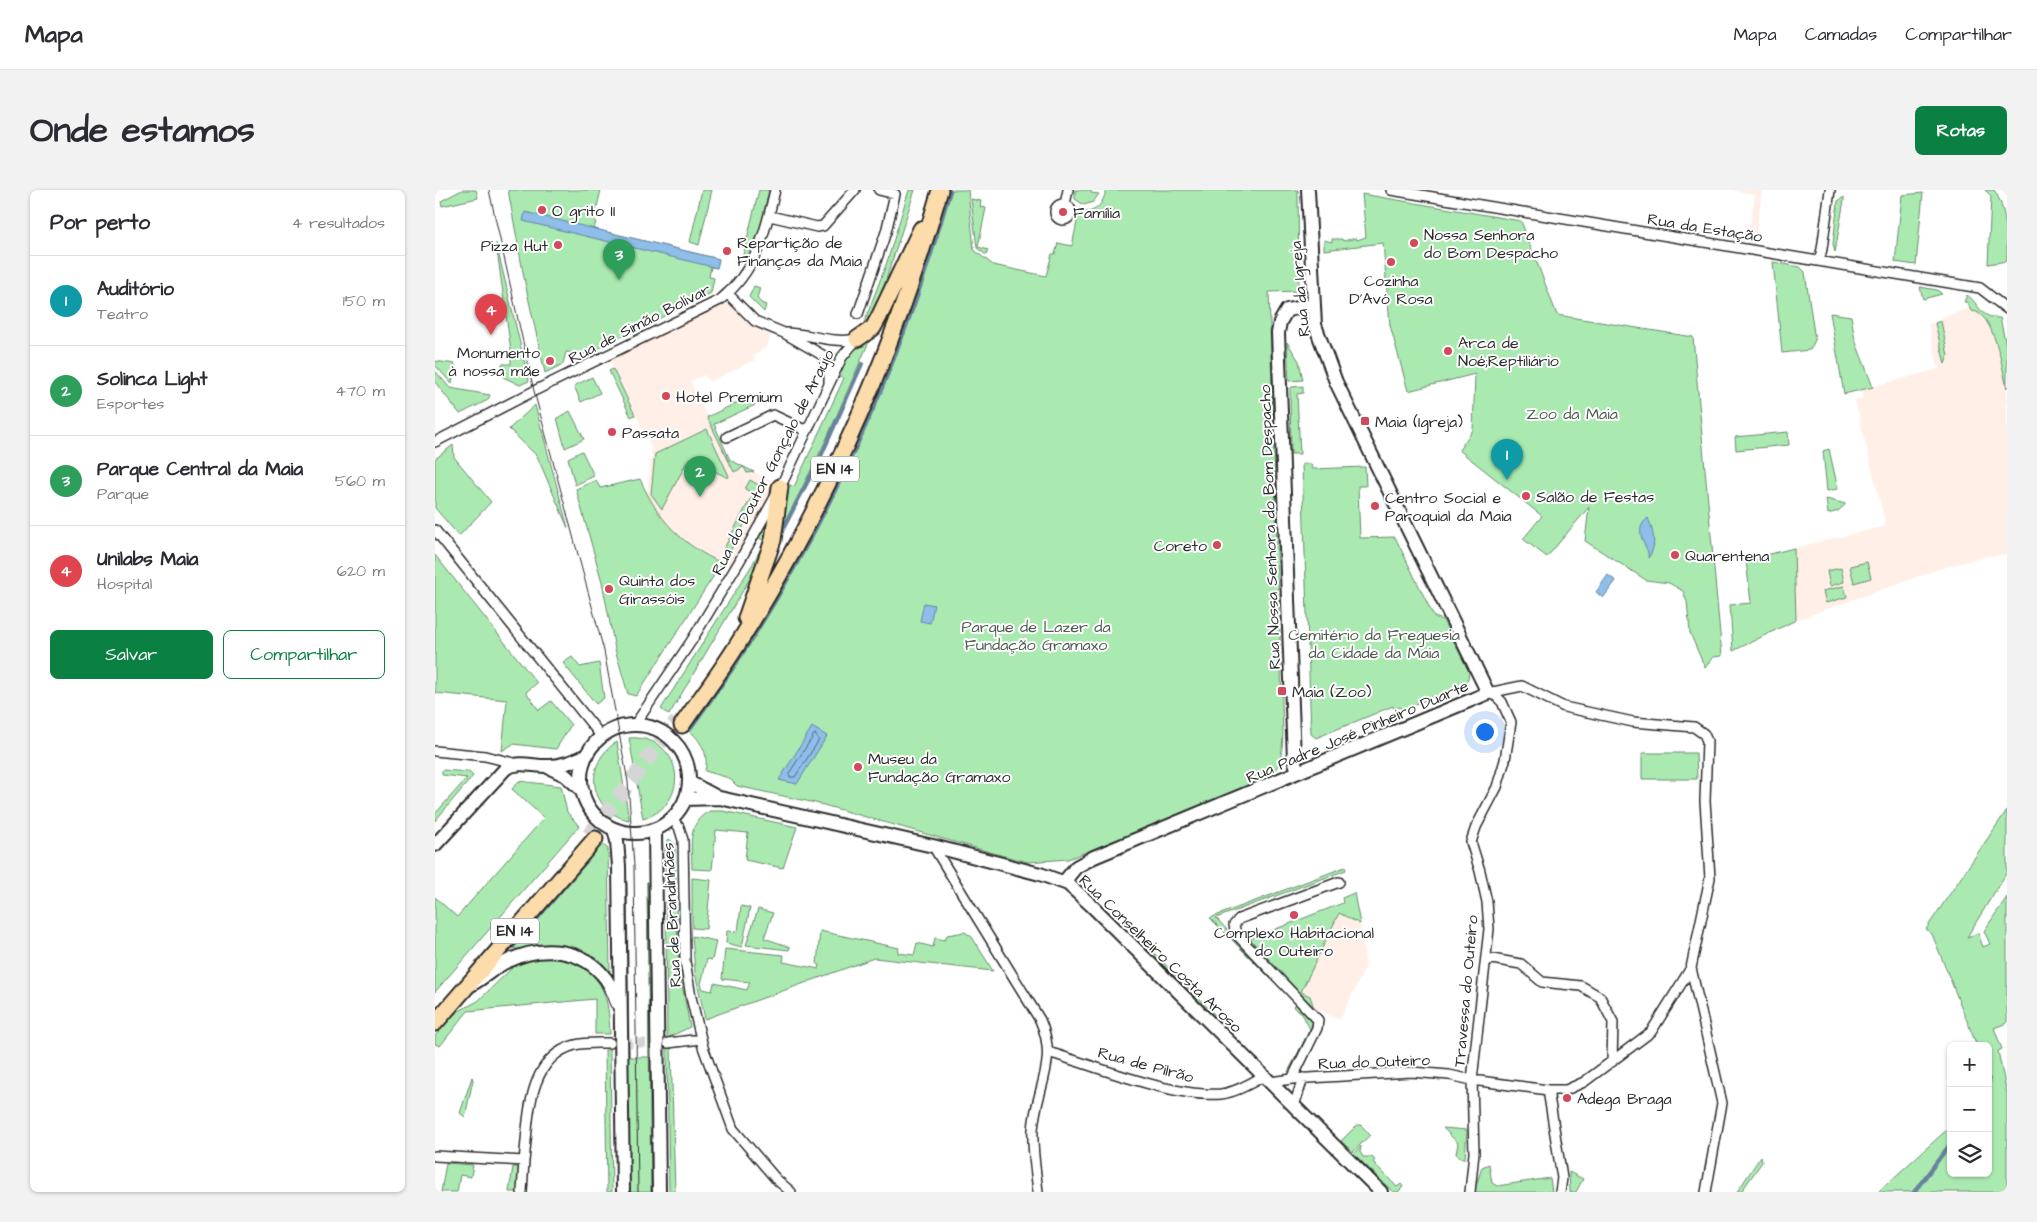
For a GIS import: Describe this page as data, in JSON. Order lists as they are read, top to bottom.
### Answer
{
  "streets": {
    "highway": ["EN 14"],
    "main road": [
      "Rua da Igreja",
      "Rua Nossa Senhora do Bom Despacho",
      "Rua Padre José Pinheiro Duarte",
      "Rua Conselheiro Costa Aroso"
    ],
    "street": [
      "Rua da Estação",
      "Rua de Simão Bolívar",
      "Rua do Doutor Gonçalo de Araújo",
      "Rua de Brandinhães",
      "Travessa do Outeiro",
      "Rua do Outeiro",
      "Rua de Pilrão"
    ]
  },
  "crossings": [
    ["Rua da Igreja", "Rua Nossa Senhora do Bom Despacho"],
    ["Rua da Igreja", "Rua Padre José Pinheiro Duarte"],
    ["Rua do Doutor Gonçalo de Araújo", "Rua de Brandinhães"],
    ["Rua do Doutor Gonçalo de Araújo", "Rua Conselheiro Costa Aroso"],
    ["Rua Nossa Senhora do Bom Despacho", "Rua Padre José Pinheiro Duarte"],
    ["Rua Padre José Pinheiro Duarte", "Rua Conselheiro Costa Aroso"],
    ["Rua Padre José Pinheiro Duarte", "Travessa do Outeiro"],
    ["Rua de Brandinhães", "Rua Conselheiro Costa Aroso"],
    ["Rua Conselheiro Costa Aroso", "Rua do Outeiro"],
    ["Rua Conselheiro Costa Aroso", "Rua de Pilrão"],
    ["Travessa do Outeiro", "Rua do Outeiro"],
    ["Rua do Outeiro", "Rua de Pilrão"]
  ],
  "parks": ["Zoo da Maia", "Parque de Lazer da Fundação Gramaxo", "Cemitério da Freguesia da Cidade da Maia"],
  "places": {
    "other": [
      "O grito II",
      "Família",
      "Nossa Senhora do Bom Despacho",
      "Pizza Hut",
      "Repartição de Finanças da Maia",
      "Cozinha D'Avó Rosa",
      "Arca de Noé;Reptiliário",
      "Monumento à nossa mãe",
      "Hotel Premium",
      "Passata",
      "Salão de Festas",
      "Centro Social e Paroquial da Maia",
      "Coreto",
      "Quarentena",
      "Quinta dos Girassóis",
      "Museu da Fundação Gramaxo",
      "Complexo Habitacional do Outeiro",
      "Adega Braga"
    ],
    "transit": ["Maia (Igreja)", "Maia (Zoo)"]
  },
  "page": {
    "header": "Mapa",
    "nav": ["Mapa", "Camadas", "Compartilhar"],
    "title": "Onde estamos",
    "buttons": [
      "Rotas",
      ["Salvar", "Compartilhar"]
    ],
    "heading": ["Por perto", "4 resultados"],
    "pins": [
      "3",
      "4",
      "1",
      "2"
    ],
    "list": [
      {
        "mark": "1",
        "name": "Auditório",
        "note": "Teatro",
        "value": "150 m"
      },
      {
        "mark": "2",
        "name": "Solinca Light",
        "note": "Esportes",
        "value": "470 m"
      },
      {
        "mark": "3",
        "name": "Parque Central da Maia",
        "note": "Parque",
        "value": "560 m"
      },
      {
        "mark": "4",
        "name": "Unilabs Maia",
        "note": "Hospital",
        "value": "620 m"
      }
    ],
    "map_buttons": ["+", "−"]
  }
}
